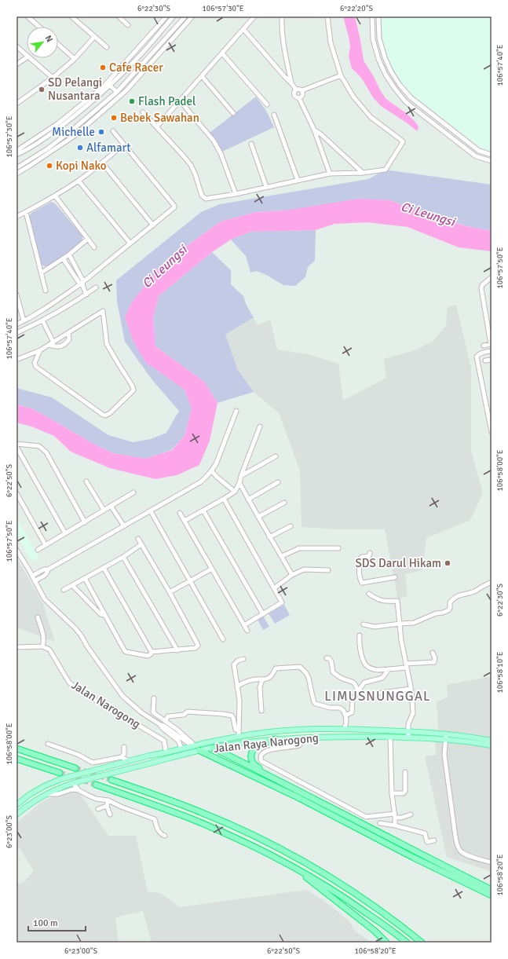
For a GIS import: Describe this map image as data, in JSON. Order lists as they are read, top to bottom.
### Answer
{
  "streets": {
    "main road": ["Jalan Raya Narogong"],
    "street": ["Jalan Narogong"]
  },
  "districts": ["LIMUSNUNGGAL"],
  "water": ["Ci Leungsi"],
  "places": [
    "Cafe Racer",
    "SD Pelangi Nusantara",
    "Flash Padel",
    "Bebek Sawahan",
    "Michelle",
    "Alfamart",
    "Kopi Nako",
    "SDS Darul Hikam"
  ],
  "scale_bar": "100 m",
  "north": "top right",
  "coordinates": [
    "6°22'30\"S",
    "106°57'30\"E",
    "6°22'20\"S",
    "106°57'40\"E",
    "106°57'50\"E",
    "106°58'00\"E",
    "6°22'50\"S",
    "106°58'10\"E",
    "6°23'00\"S",
    "106°58'20\"E"
  ]
}
